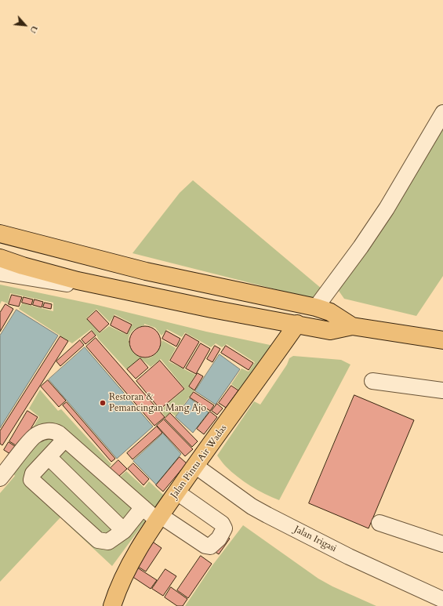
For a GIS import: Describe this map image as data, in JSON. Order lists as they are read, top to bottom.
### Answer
{
  "streets": {
    "main road": ["Jalan Pintu Air Wadas"],
    "street": ["Jalan Irigasi"]
  },
  "crossings": [
    ["Jalan Pintu Air Wadas", "Jalan Irigasi"]
  ],
  "places": ["Restoran & Pemancingan Mang Ajo"],
  "north": "bottom right"
}
